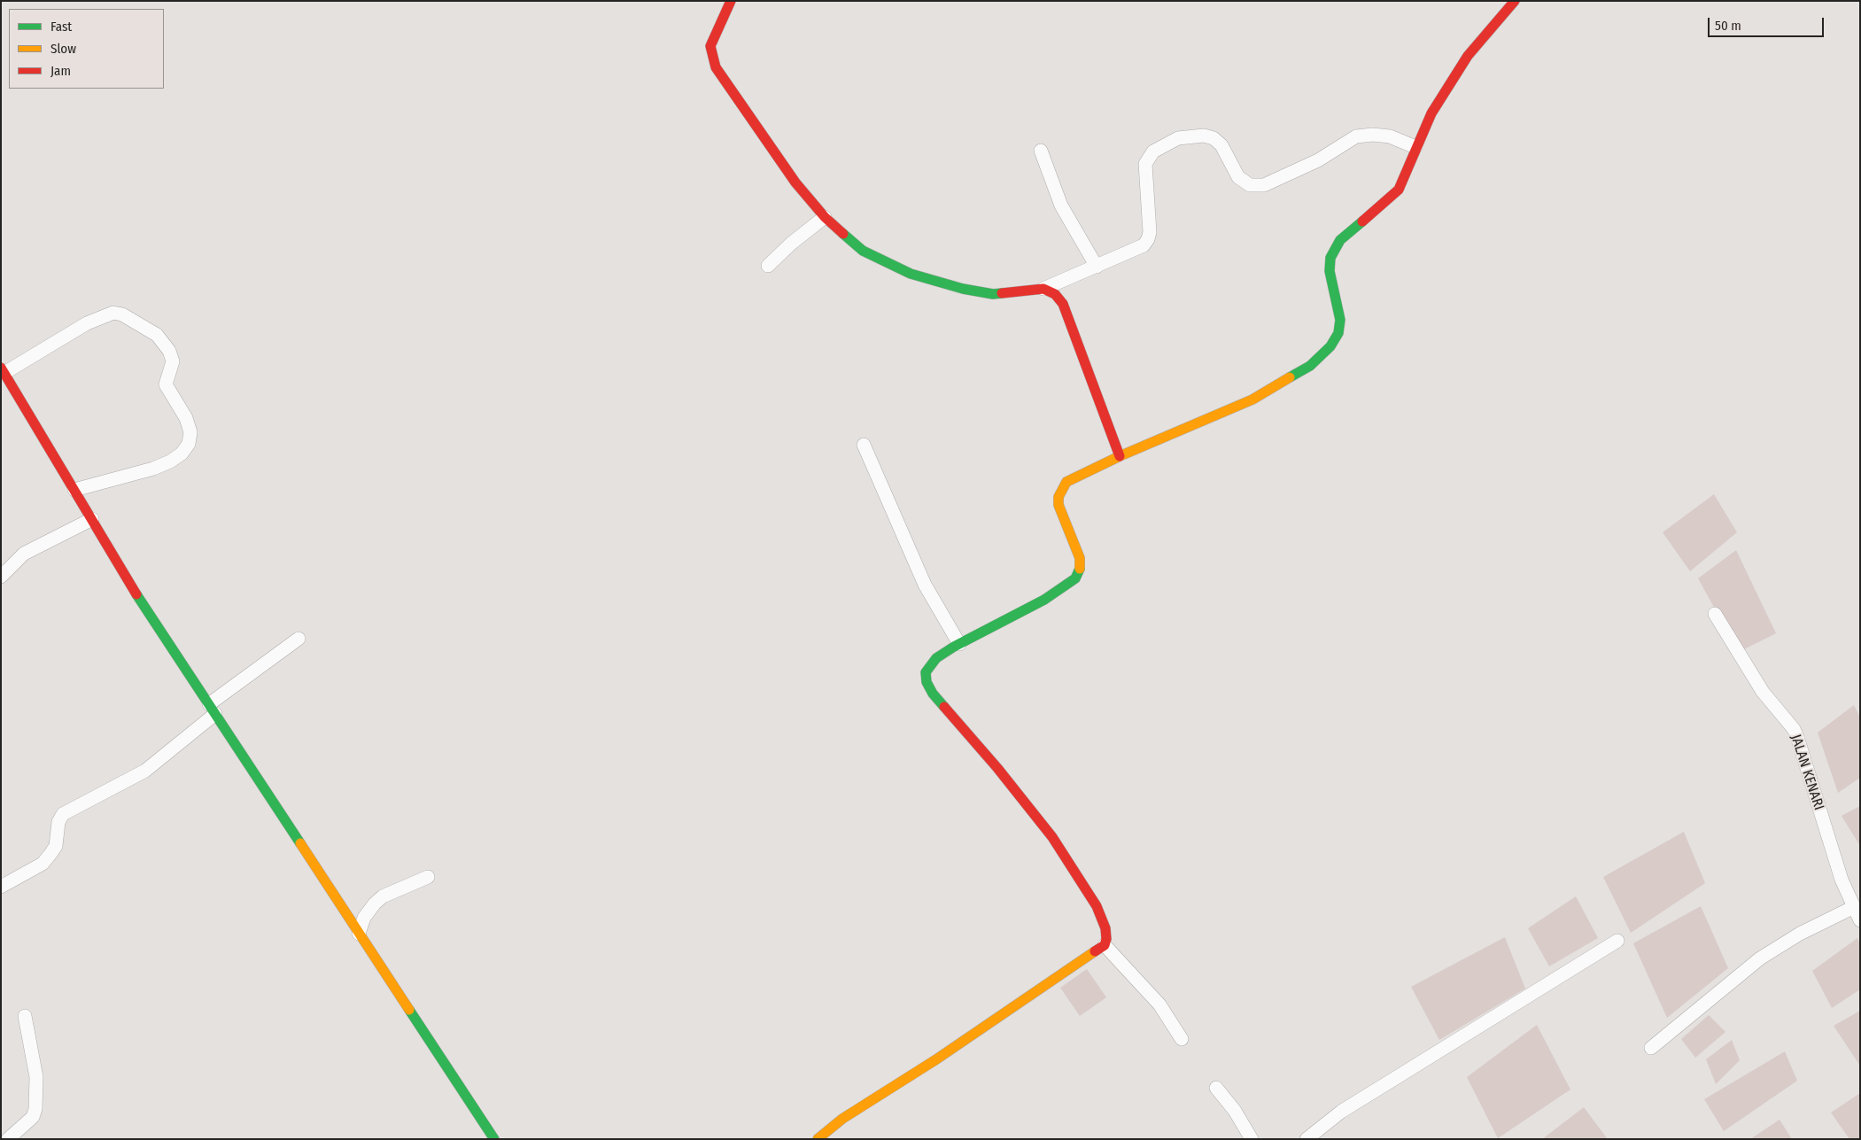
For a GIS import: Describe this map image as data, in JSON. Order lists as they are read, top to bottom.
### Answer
{
  "streets": {
    "street": ["JALAN KENARI"]
  },
  "legend": ["Fast", "Slow", "Jam"],
  "scale_bar": "50 m"
}
